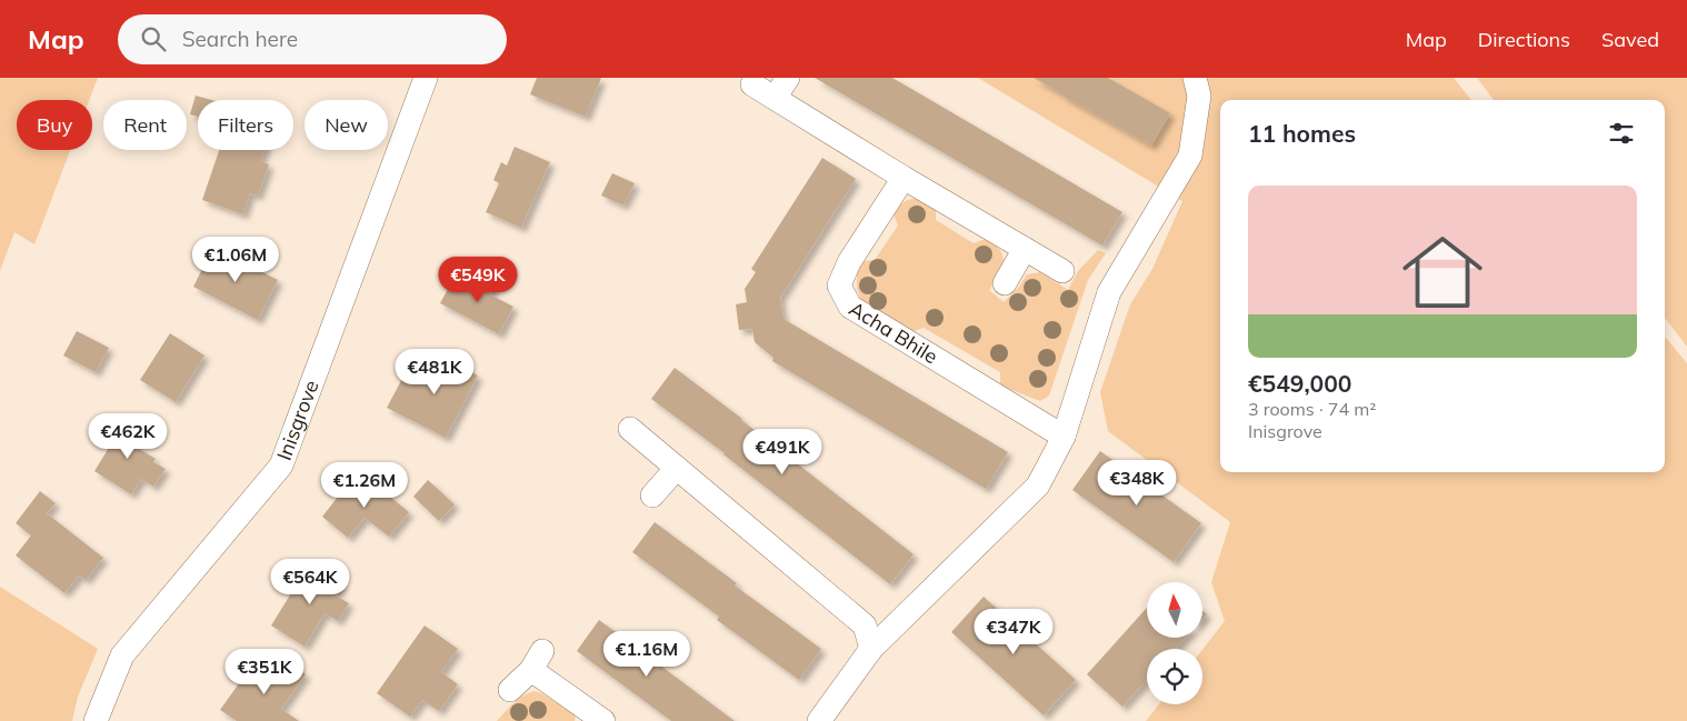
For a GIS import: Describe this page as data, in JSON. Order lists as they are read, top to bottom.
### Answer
{
  "streets": {
    "street": ["Acha Bhile", "Inisgrove"]
  },
  "north": "top",
  "page": {
    "header": "Map",
    "search": "Search here",
    "nav": ["Map", "Directions", "Saved"],
    "chip": [
      "Buy",
      "Rent",
      "Filters",
      "New"
    ],
    "heading": "11 homes",
    "list": [
      {
        "name": "€549,000",
        "note": "3 rooms · 74 m² · Inisgrove"
      }
    ],
    "price": [
      "€1.06M",
      "€549K",
      "€481K",
      "€462K",
      "€491K",
      "€348K",
      "€1.26M",
      "€564K",
      "€347K",
      "€1.16M",
      "€351K"
    ]
  }
}
